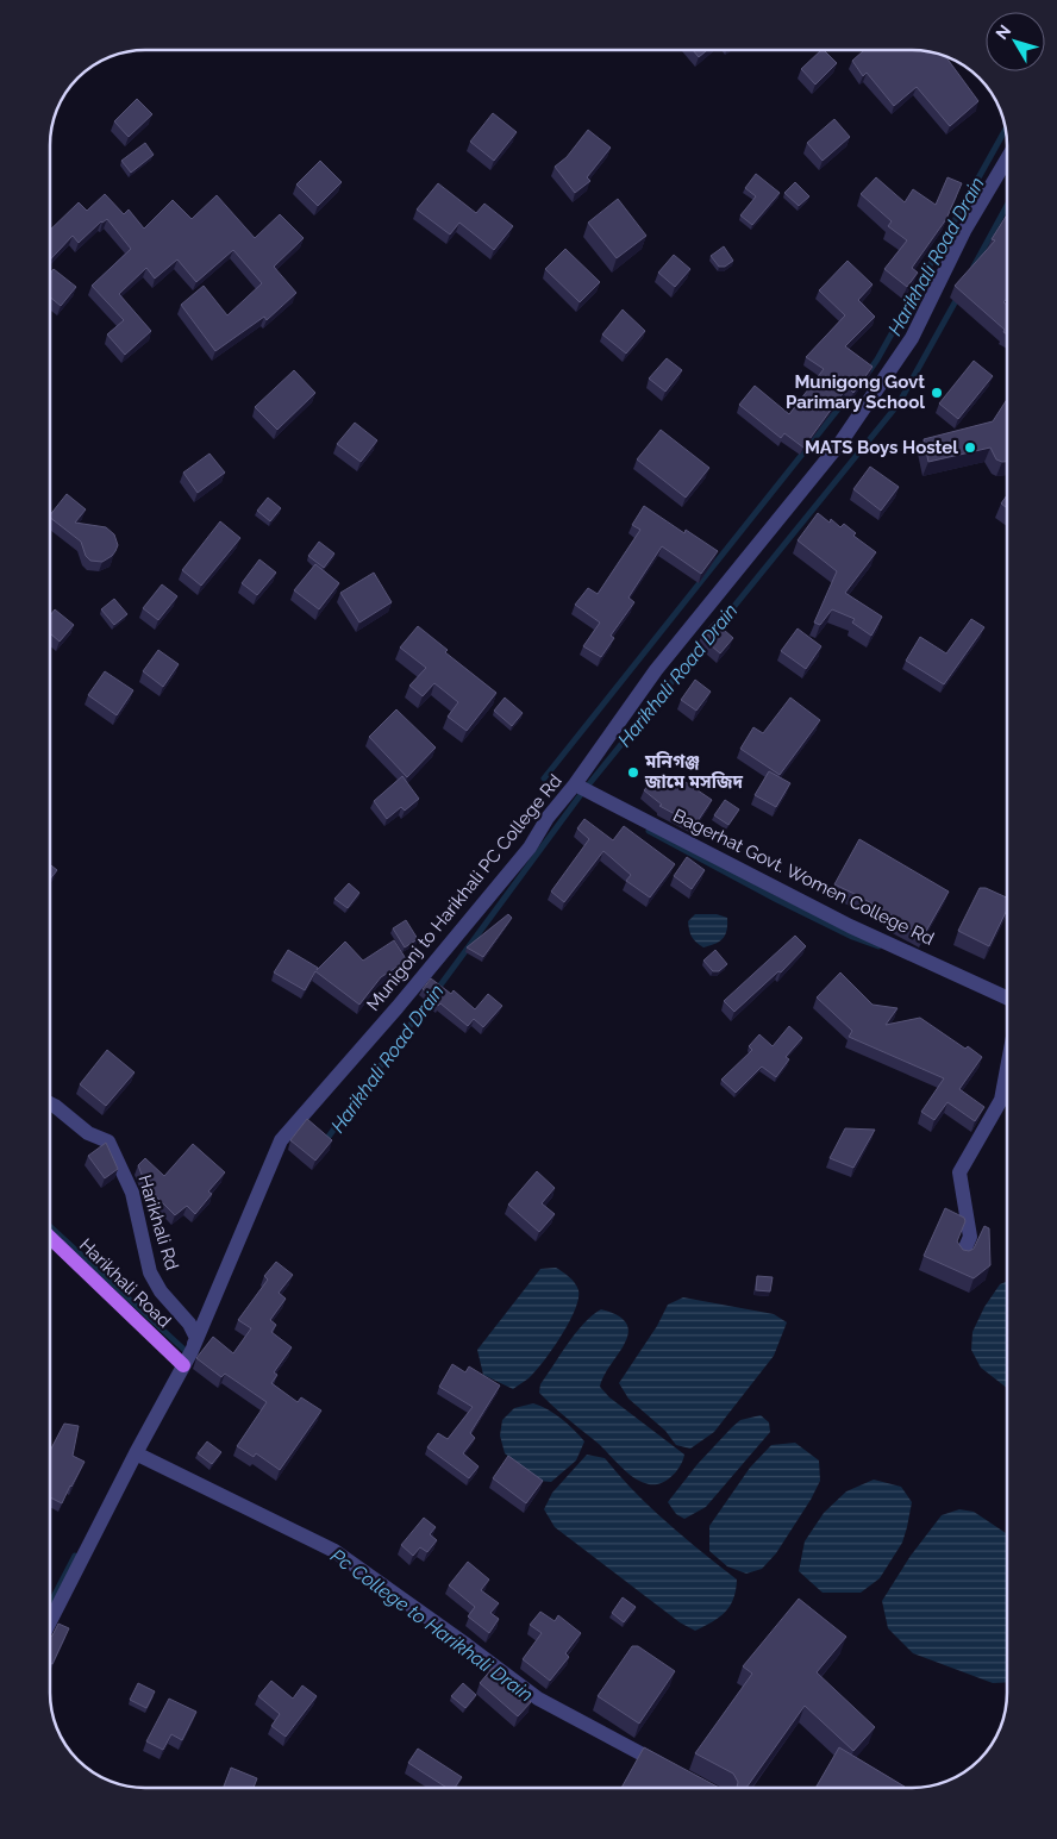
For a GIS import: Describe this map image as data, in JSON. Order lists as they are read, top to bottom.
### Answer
{
  "streets": {
    "main road": ["Harikhali Road"],
    "street": ["Bagerhat Govt. Women College Rd", "Munigonj to Harikhali PC College Rd", "Harikhali Rd"]
  },
  "crossings": [
    ["Bagerhat Govt. Women College Rd", "Munigonj to Harikhali PC College Rd"],
    ["Munigonj to Harikhali PC College Rd", "Harikhali Rd"],
    ["Munigonj to Harikhali PC College Rd", "Harikhali Road"]
  ],
  "water": ["Harikhali Road Drain", "Pc College to Harikhali Drain"],
  "places": ["Munigong Govt Parimary School", "MATS Boys Hostel", "মনিগঞ্জ জামে মসজিদ"],
  "north": "top left"
}
